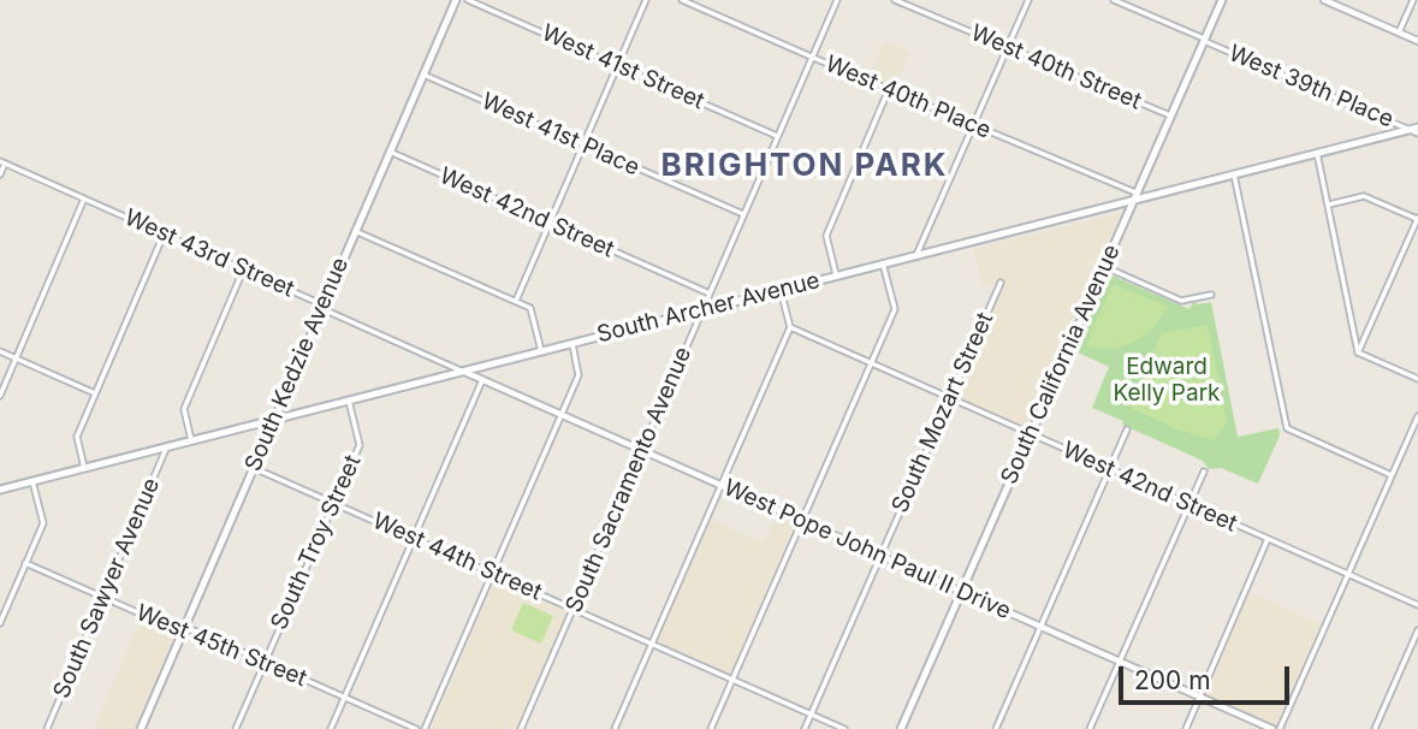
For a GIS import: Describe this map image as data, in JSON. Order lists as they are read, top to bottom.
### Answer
{
  "streets": {
    "main road": ["South Archer Avenue", "South Kedzie Avenue", "South California Avenue"],
    "street": [
      "West 41st Street",
      "West 40th Street",
      "West 39th Place",
      "West 40th Place",
      "West 41st Place",
      "West 42nd Street",
      "West 43rd Street",
      "South Mozart Street",
      "South Sacramento Avenue",
      "South Troy Street",
      "West Pope John Paul II Drive",
      "West 44th Street",
      "South Sawyer Avenue",
      "West 45th Street"
    ]
  },
  "crossings": [
    ["West 41st Street", "South Sacramento Avenue"],
    ["West 40th Street", "South California Avenue"],
    ["West 39th Place", "South Archer Avenue"],
    ["West 39th Place", "South California Avenue"],
    ["West 40th Place", "South Archer Avenue"],
    ["West 40th Place", "South California Avenue"],
    ["West 40th Place", "South Sacramento Avenue"],
    ["West 41st Place", "South Kedzie Avenue"],
    ["West 41st Place", "South Sacramento Avenue"],
    ["West 42nd Street", "South Kedzie Avenue"],
    ["West 42nd Street", "South California Avenue"],
    ["West 42nd Street", "South Mozart Street"],
    ["West 42nd Street", "South Sacramento Avenue"],
    ["West 43rd Street", "South Archer Avenue"],
    ["West 43rd Street", "South Kedzie Avenue"],
    ["West 43rd Street", "West Pope John Paul II Drive"],
    ["South Archer Avenue", "South Kedzie Avenue"],
    ["South Archer Avenue", "South California Avenue"],
    ["South Archer Avenue", "South Sacramento Avenue"],
    ["South Archer Avenue", "South Troy Street"],
    ["South Archer Avenue", "West Pope John Paul II Drive"],
    ["South Archer Avenue", "South Sawyer Avenue"],
    ["South Kedzie Avenue", "West 44th Street"],
    ["South Kedzie Avenue", "West 45th Street"],
    ["South California Avenue", "West Pope John Paul II Drive"],
    ["South Mozart Street", "West Pope John Paul II Drive"],
    ["South Mozart Street", "West 44th Street"],
    ["South Sacramento Avenue", "West Pope John Paul II Drive"],
    ["South Sacramento Avenue", "West 44th Street"],
    ["South Troy Street", "West 44th Street"],
    ["South Troy Street", "West 45th Street"],
    ["South Sawyer Avenue", "West 45th Street"]
  ],
  "districts": ["BRIGHTON PARK"],
  "parks": ["Edward Kelly Park"],
  "scale_bar": "200 m"
}
